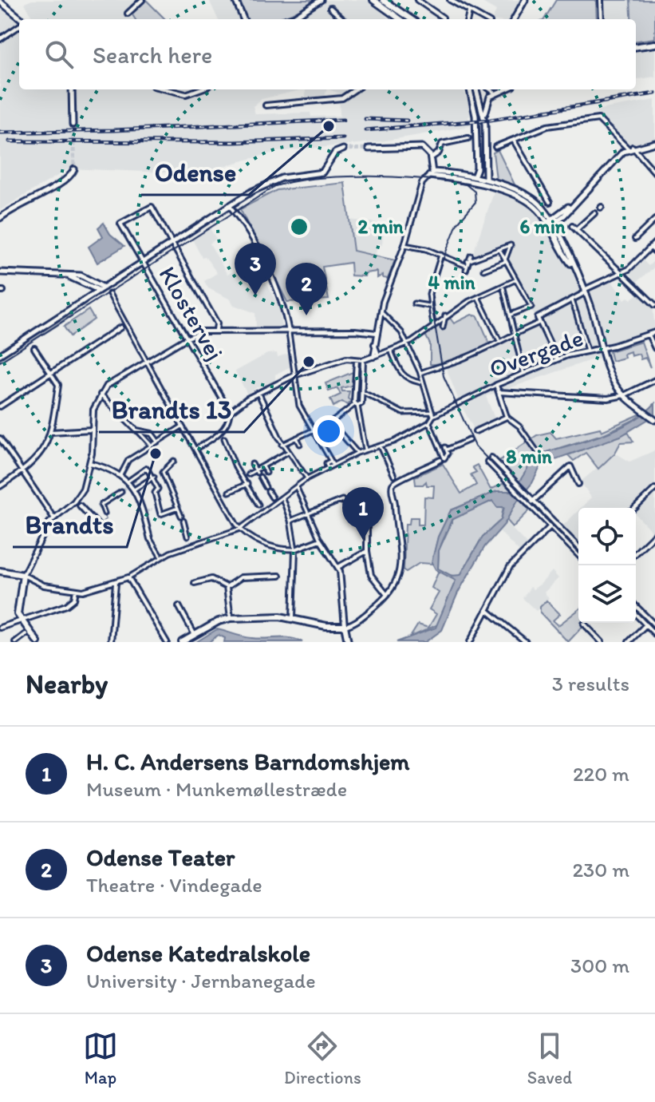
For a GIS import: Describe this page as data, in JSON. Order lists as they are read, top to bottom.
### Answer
{
  "streets": {
    "street": ["Klostervej", "Overgade"]
  },
  "places": ["Odense", "Brandts 13", "Brandts"],
  "page": {
    "search": "Search here",
    "pins": ["3", "2", "1"],
    "heading": ["Nearby", "3 results"],
    "list": [
      {
        "mark": "1",
        "name": "H. C. Andersens Barndomshjem",
        "note": "Museum · Munkemøllestræde",
        "value": "220 m"
      },
      {
        "mark": "2",
        "name": "Odense Teater",
        "note": "Theatre · Vindegade",
        "value": "230 m"
      },
      {
        "mark": "3",
        "name": "Odense Katedralskole",
        "note": "University · Jernbanegade",
        "value": "300 m"
      }
    ],
    "nav": ["Map", "Directions", "Saved"]
  },
  "rings": [
    "2 min",
    "6 min",
    "4 min",
    "8 min"
  ]
}
